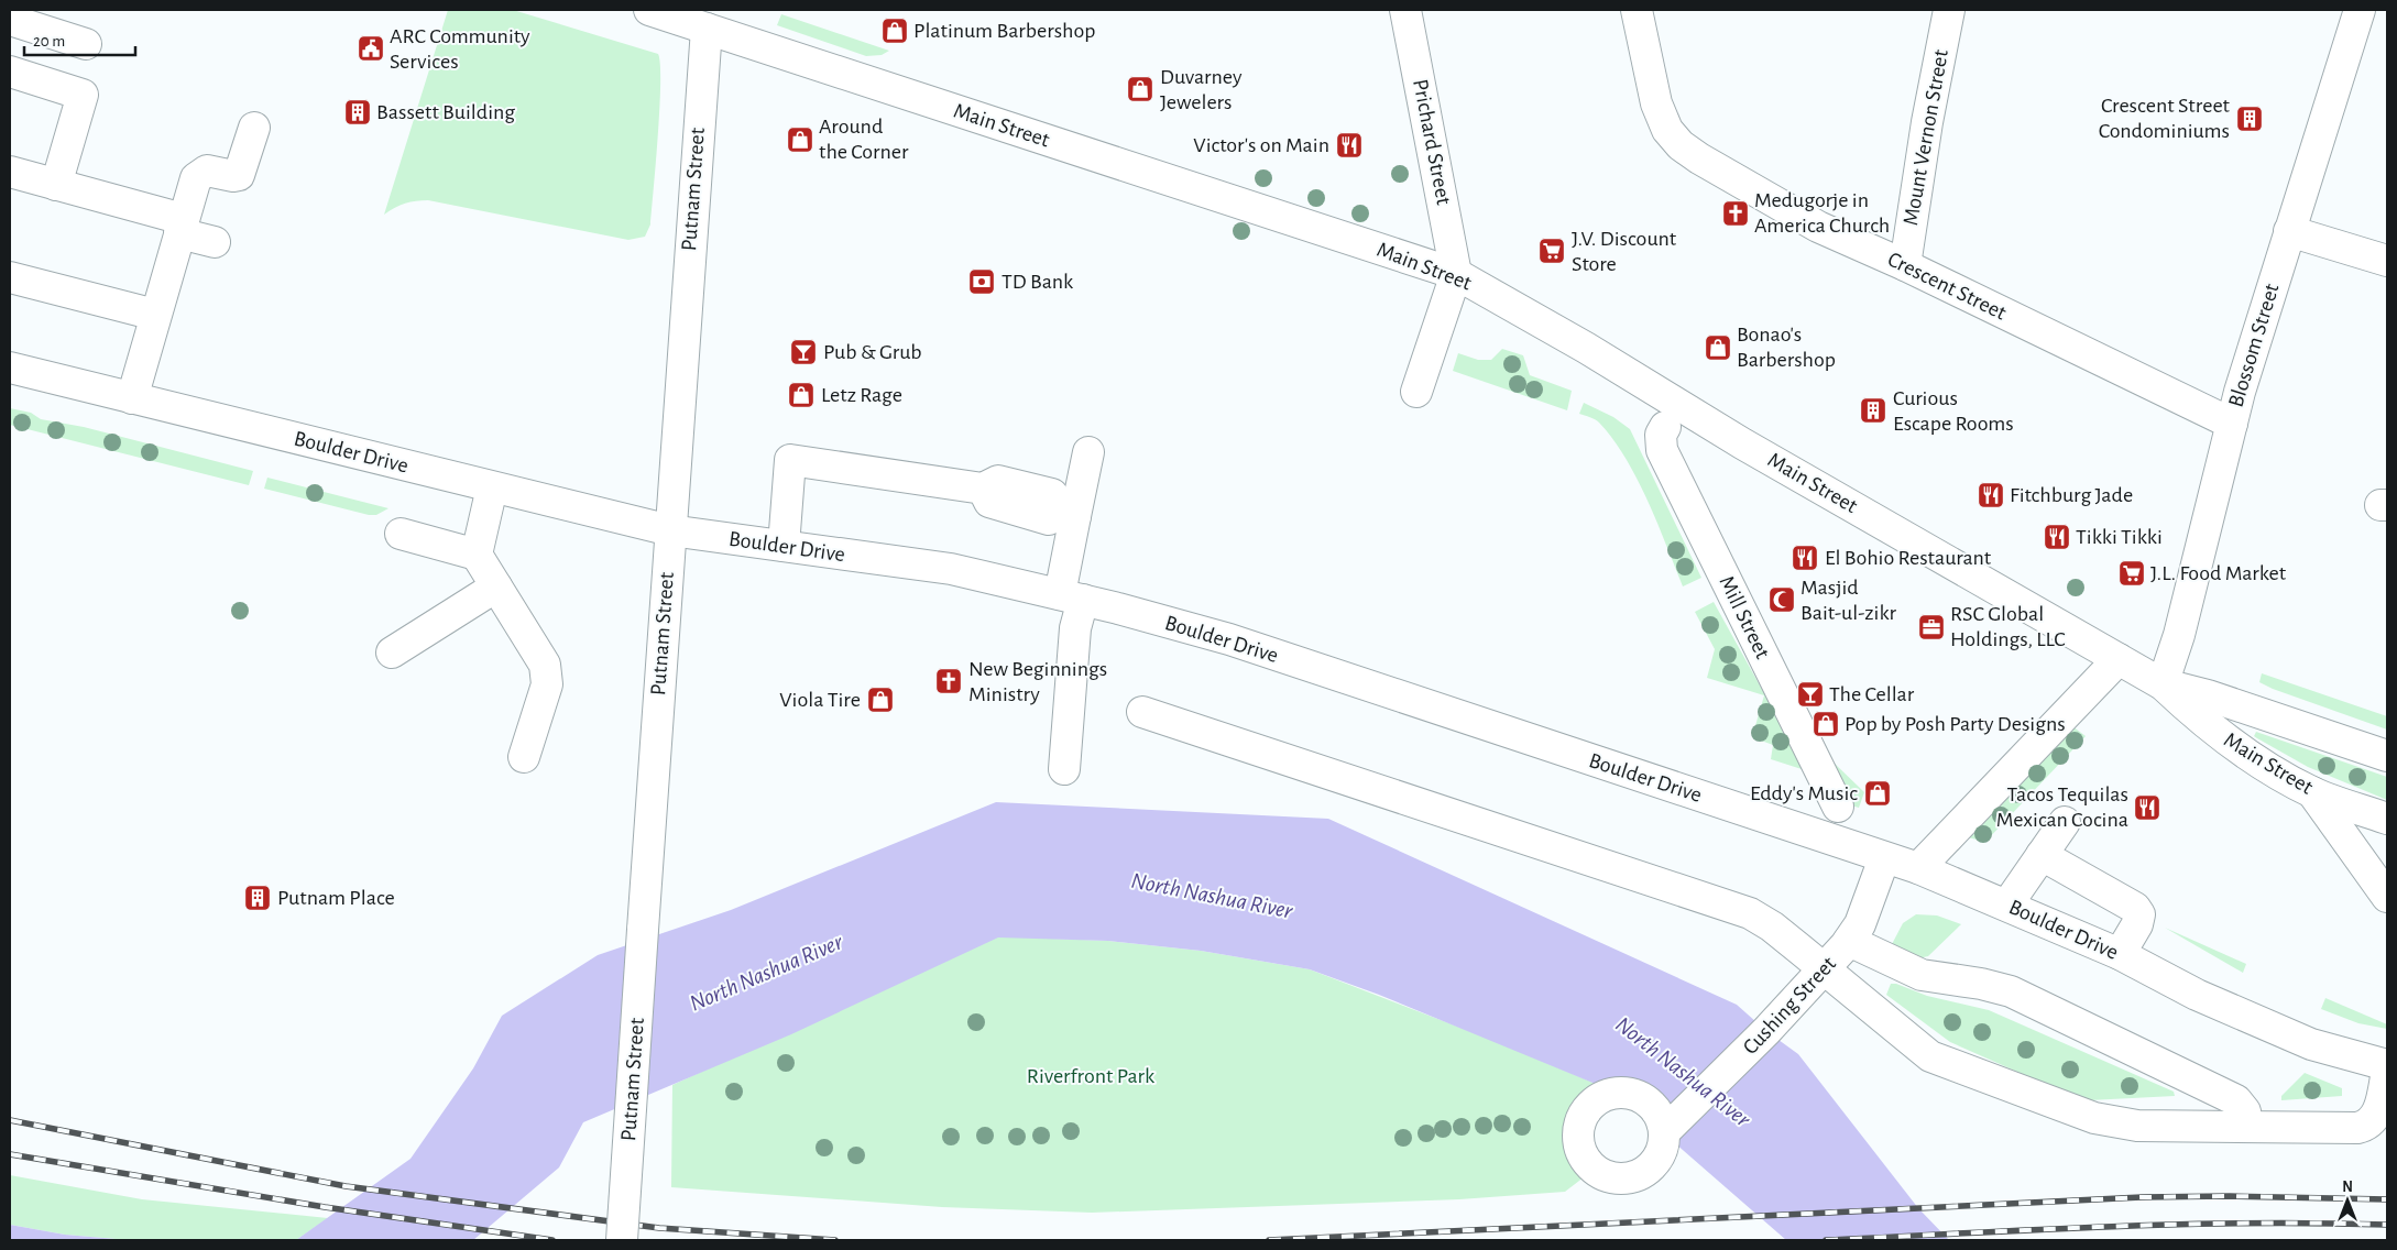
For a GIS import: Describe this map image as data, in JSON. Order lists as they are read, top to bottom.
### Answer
{
  "streets": {
    "main road": [
      "Main Street",
      "Mount Vernon Street",
      "Prichard Street",
      "Putnam Street",
      "Crescent Street",
      "Blossom Street",
      "Boulder Drive",
      "Mill Street",
      "Cushing Street"
    ]
  },
  "crossings": [
    ["Main Street", "Prichard Street"],
    ["Main Street", "Putnam Street"],
    ["Main Street", "Blossom Street"],
    ["Mount Vernon Street", "Crescent Street"],
    ["Putnam Street", "Boulder Drive"],
    ["Crescent Street", "Blossom Street"],
    ["Boulder Drive", "Cushing Street"]
  ],
  "water": ["North Nashua River"],
  "parks": ["Riverfront Park"],
  "places": {
    "shop": [
      "Platinum Barbershop",
      "Duvarney Jewelers",
      "Around the Corner",
      "Bonao's Barbershop",
      "Letz Rage",
      "Viola Tire",
      "Pop by Posh Party Designs",
      "Eddy's Music"
    ],
    "public building": ["ARC Community Services"],
    "building": [
      "Bassett Building",
      "Crescent Street Condominiums",
      "Curious Escape Rooms",
      "Putnam Place"
    ],
    "restaurant": [
      "Victor's on Main",
      "Fitchburg Jade",
      "Tikki Tikki",
      "El Bohio Restaurant",
      "Tacos Tequilas Mexican Cocina"
    ],
    "church": ["Medugorje in America Church", "New Beginnings Ministry"],
    "supermarket": ["J.V. Discount Store", "J.L. Food Market"],
    "bank": ["TD Bank"],
    "bar": ["Pub & Grub", "The Cellar"],
    "mosque": ["Masjid Bait-ul-zikr"],
    "office": ["RSC Global Holdings, LLC"]
  },
  "scale_bar": "20 m",
  "north": "top"
}
